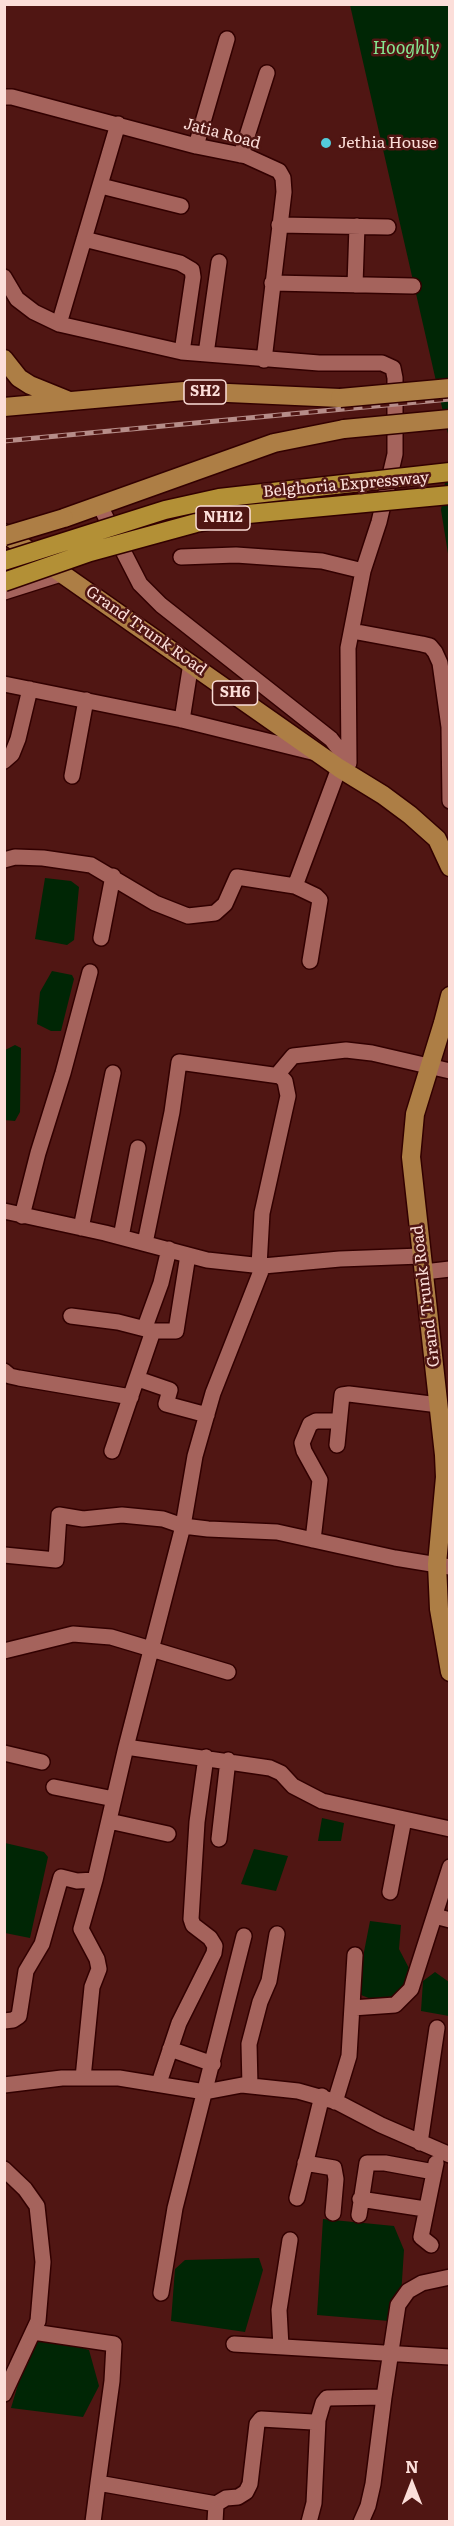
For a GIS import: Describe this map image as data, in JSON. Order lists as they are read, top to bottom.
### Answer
{
  "streets": {
    "highway": ["Belghoria Expressway", "NH12"],
    "main road": ["SH2", "Grand Trunk Road", "SH6"],
    "street": ["Jatia Road"]
  },
  "water": ["Hooghly"],
  "places": ["Jethia House"],
  "north": "top"
}
